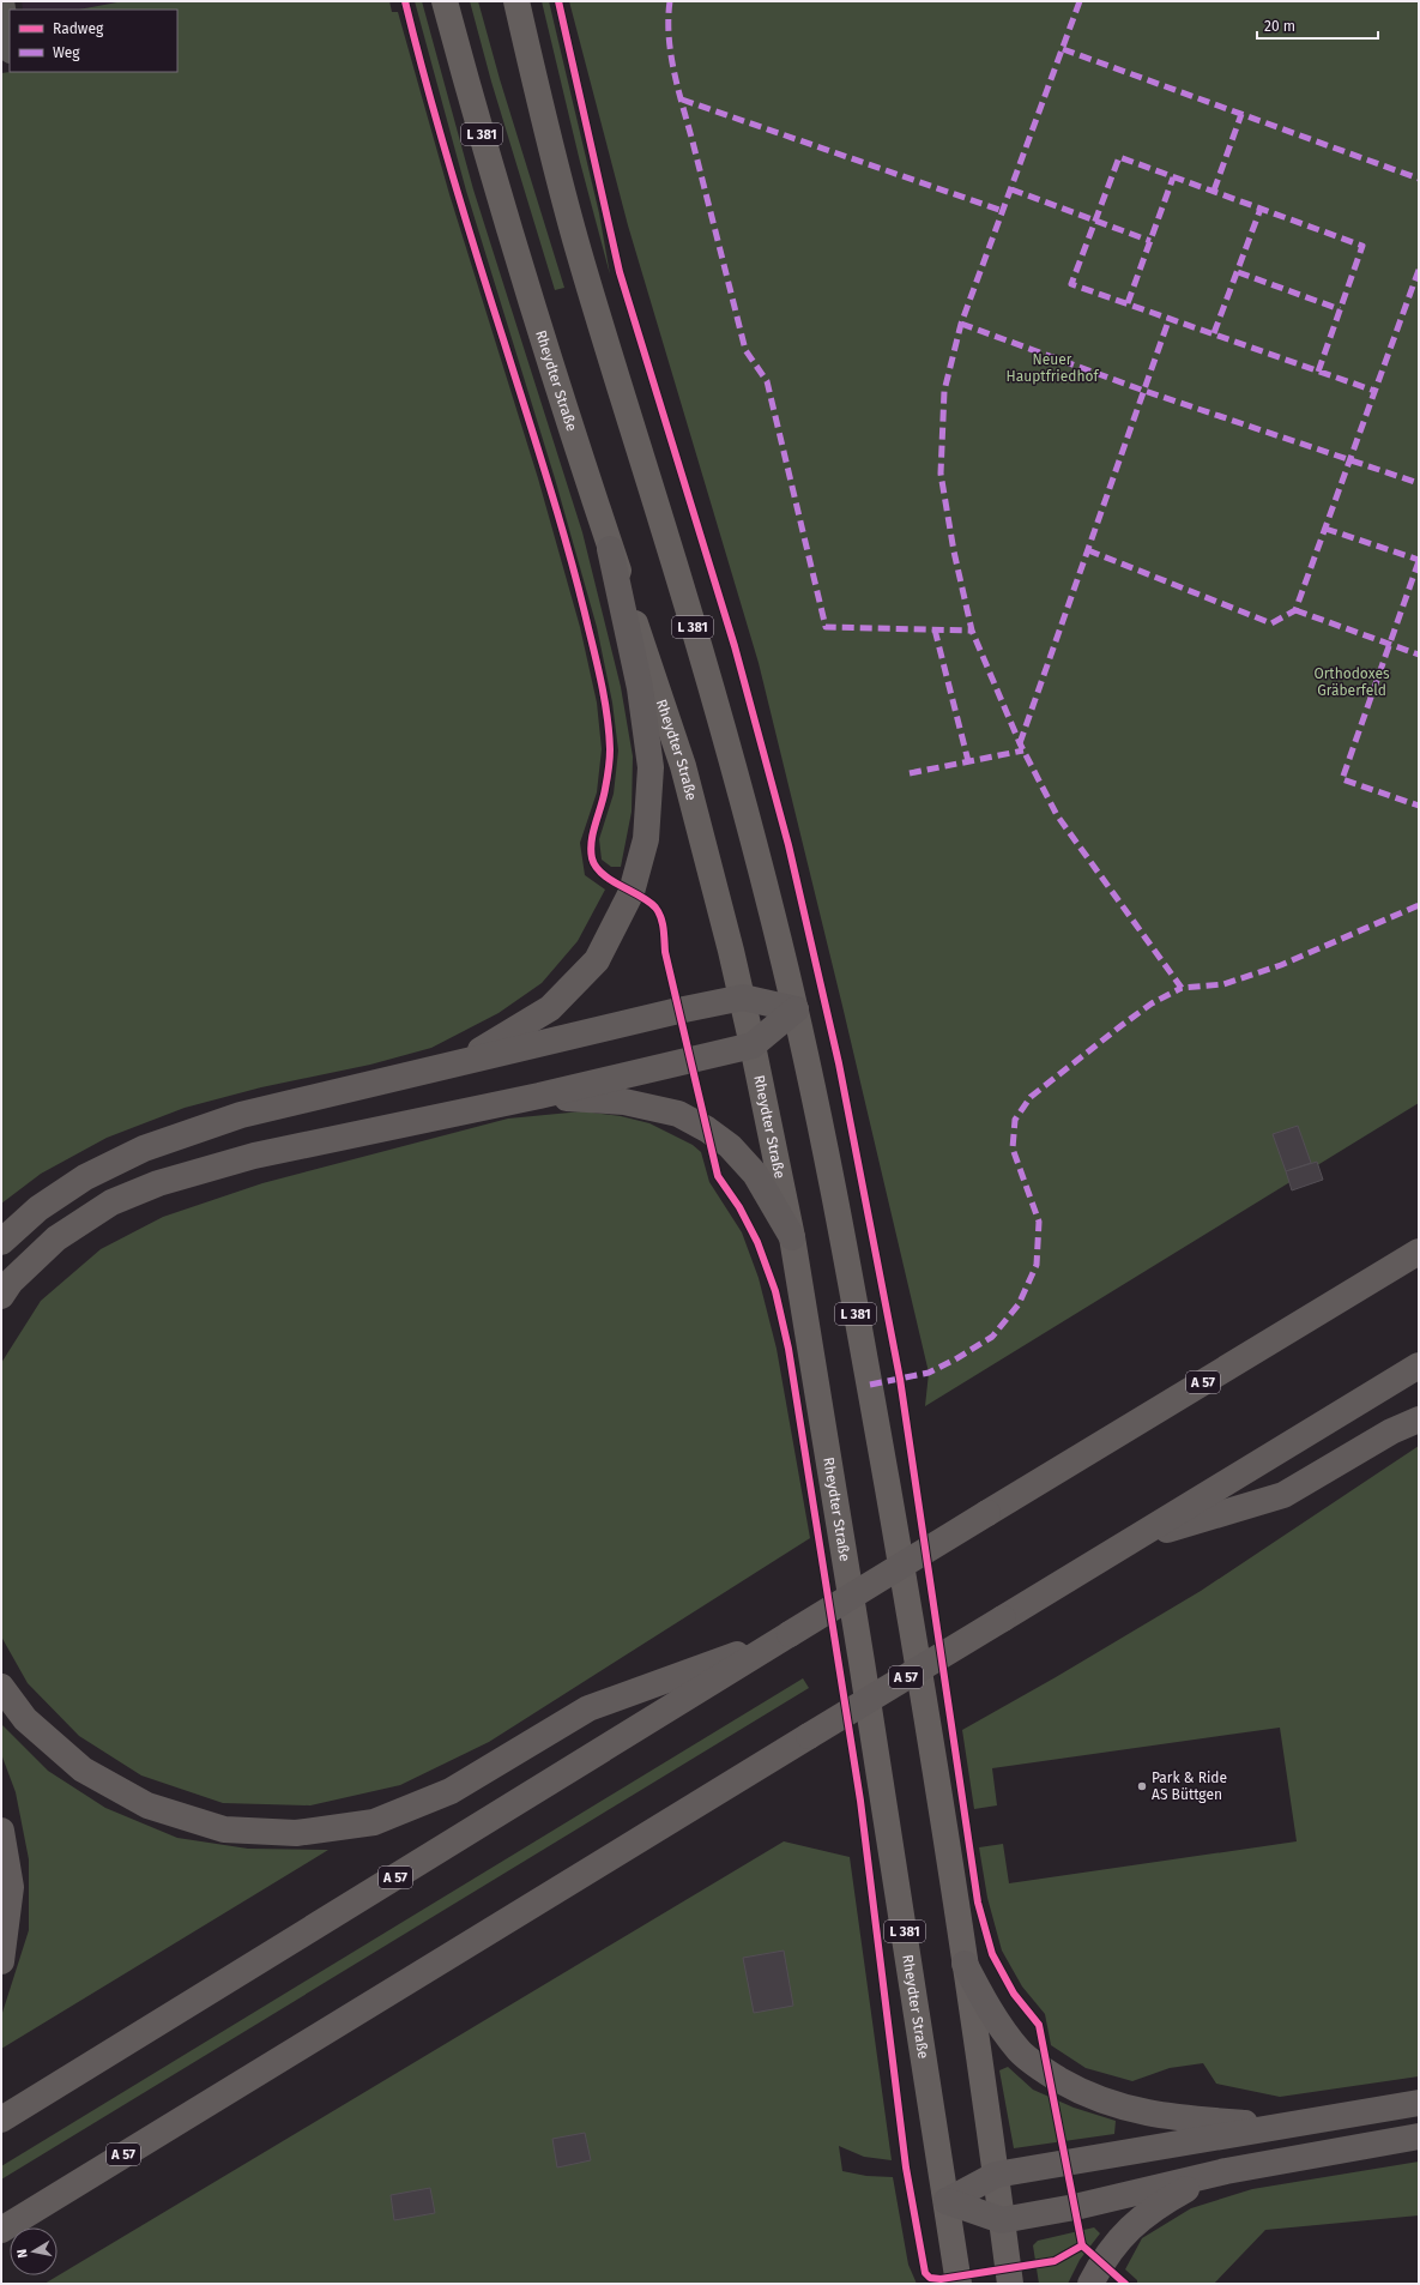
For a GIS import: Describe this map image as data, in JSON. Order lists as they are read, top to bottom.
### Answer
{
  "streets": {
    "highway": ["A 57"],
    "main road": ["L 381", "Rheydter Straße"]
  },
  "parks": ["Neuer Hauptfriedhof", "Orthodoxes Gräberfeld"],
  "places": ["Park & Ride AS Büttgen"],
  "legend": ["Radweg", "Weg"],
  "scale_bar": "20 m",
  "north": "left"
}
